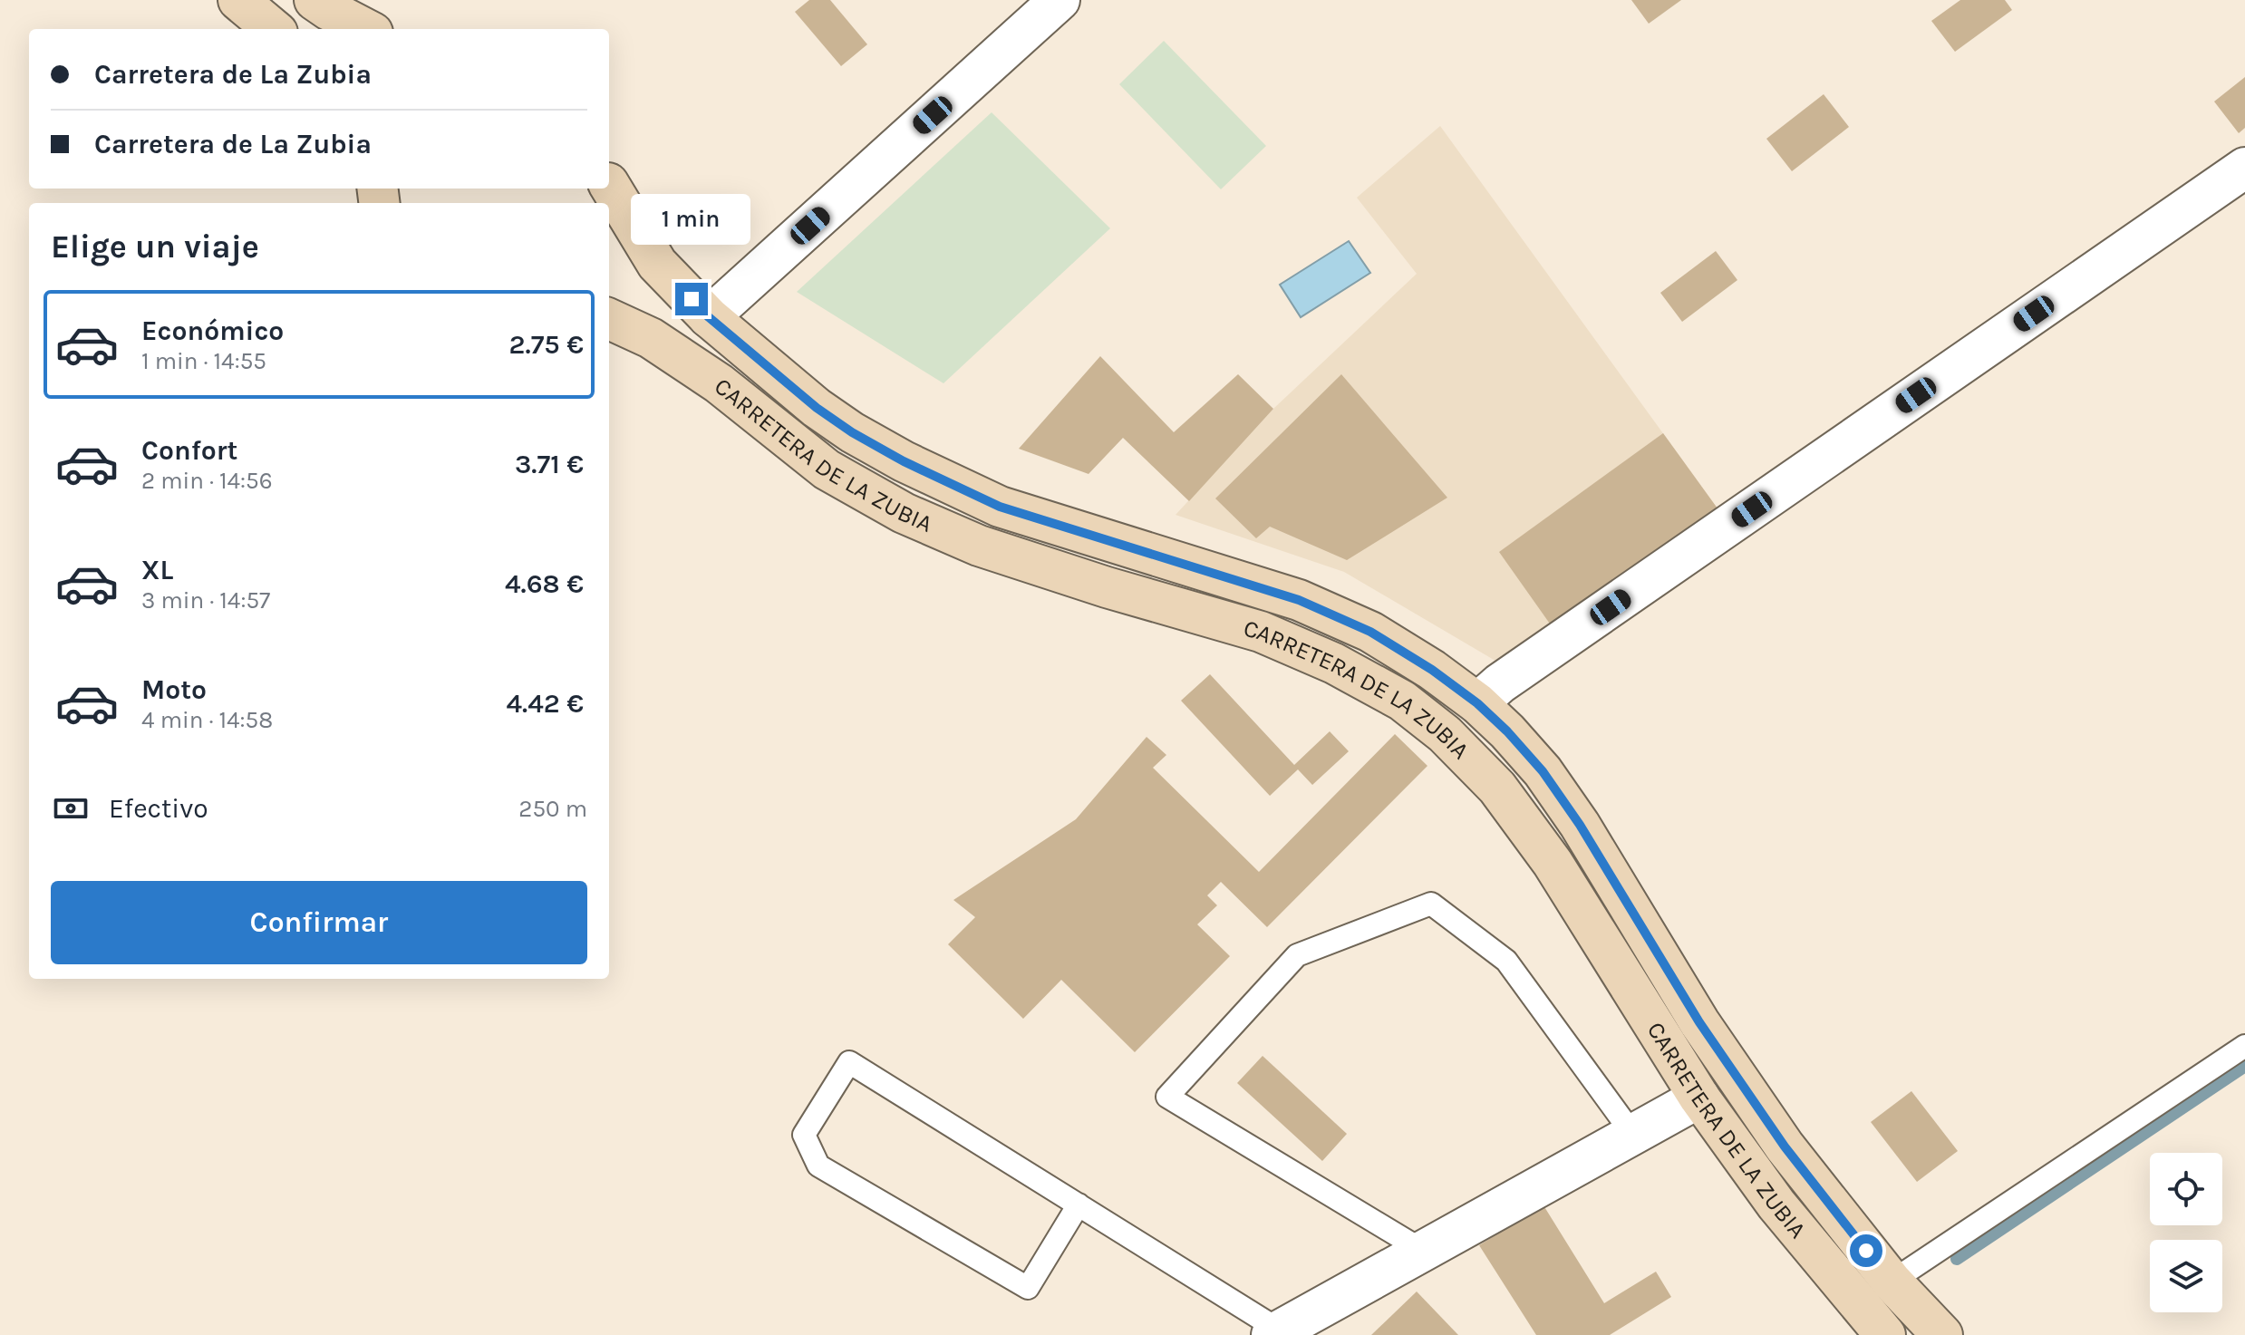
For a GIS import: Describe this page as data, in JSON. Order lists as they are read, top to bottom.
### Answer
{
  "streets": {
    "street": ["CARRETERA DE LA ZUBIA"]
  },
  "page": {
    "banner": ["Carretera de La Zubia", "Carretera de La Zubia"],
    "bubble": "1 min",
    "heading": "Elige un viaje",
    "list": [
      {
        "name": "Económico",
        "note": "1 min · 14:55",
        "value": "2.75 €"
      },
      {
        "name": "Confort",
        "note": "2 min · 14:56",
        "value": "3.71 €"
      },
      {
        "name": "XL",
        "note": "3 min · 14:57",
        "value": "4.68 €"
      },
      {
        "name": "Moto",
        "note": "4 min · 14:58",
        "value": "4.42 €"
      }
    ],
    "pay": ["Efectivo", "250 m"],
    "buttons": "Confirmar"
  }
}
